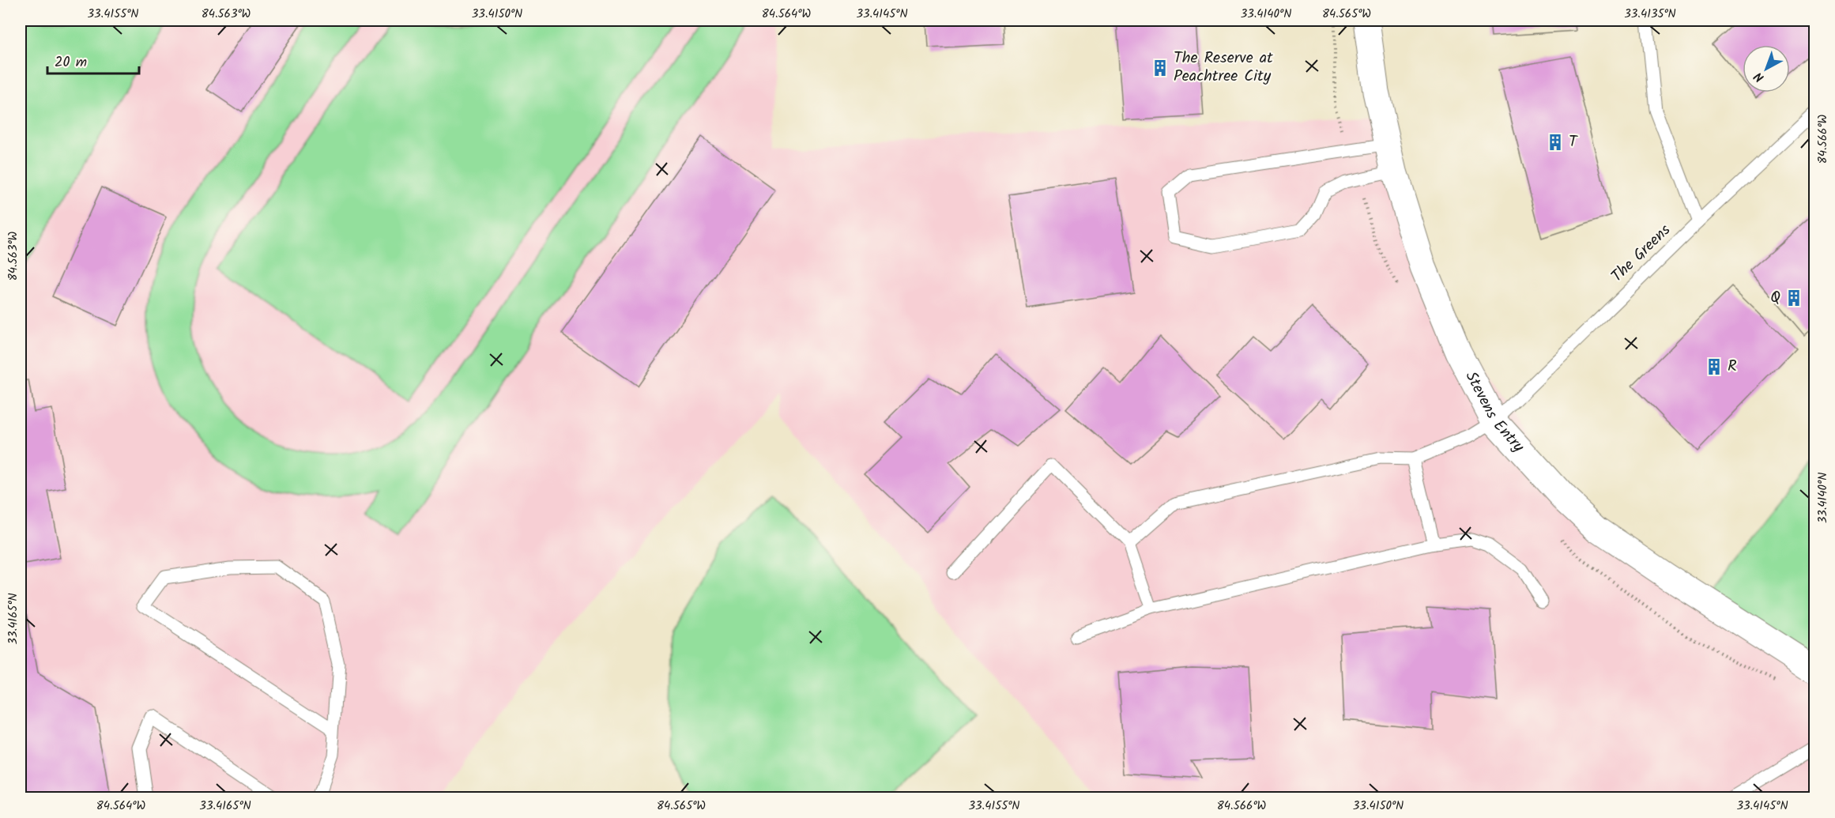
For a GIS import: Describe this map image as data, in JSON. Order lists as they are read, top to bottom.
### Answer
{
  "streets": {
    "street": ["Stevens Entry"],
    "lane": ["The Greens"]
  },
  "crossings": [
    ["The Greens", "Stevens Entry"]
  ],
  "places": {
    "building": [
      "The Reserve at Peachtree City",
      "T",
      "Q",
      "R"
    ]
  },
  "scale_bar": "20 m",
  "north": "bottom left",
  "coordinates": [
    "33.4155°N",
    "84.563°W",
    "33.4150°N",
    "84.564°W",
    "33.4145°N",
    "33.4140°N",
    "84.565°W",
    "33.4135°N",
    "84.566°W",
    "33.4165°N"
  ]
}
